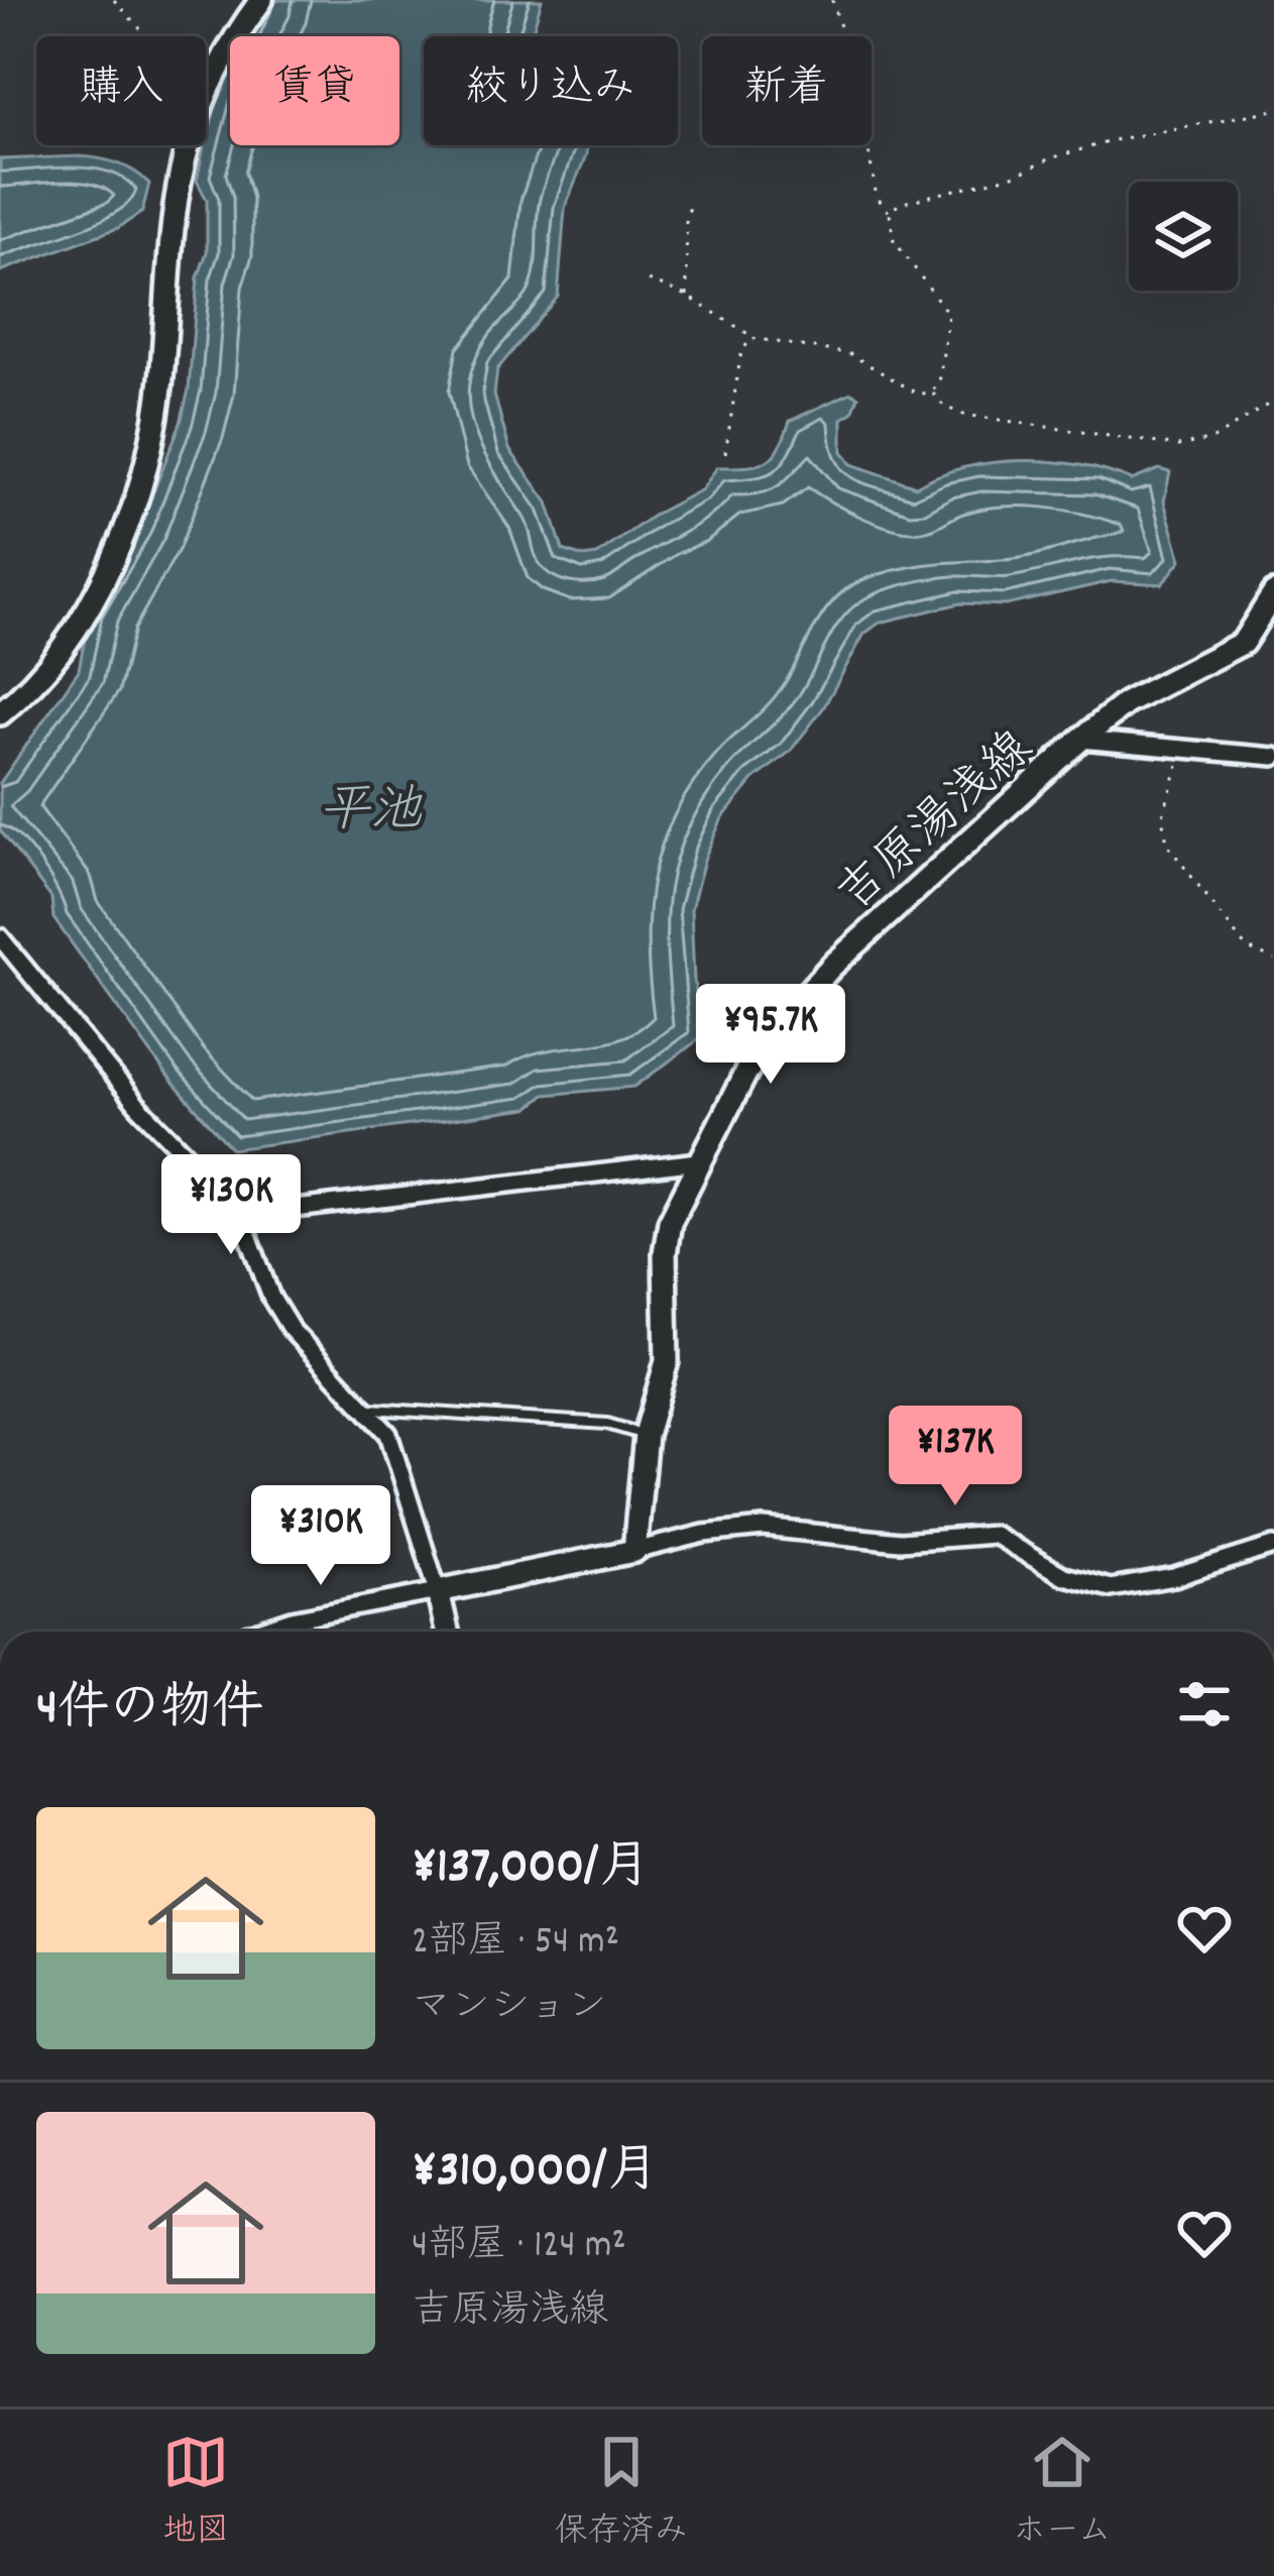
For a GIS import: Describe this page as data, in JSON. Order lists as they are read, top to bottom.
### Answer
{
  "streets": {
    "main road": ["吉原湯浅線"]
  },
  "water": ["平池"],
  "page": {
    "chip": [
      "購入",
      "賃貸",
      "絞り込み",
      "新着"
    ],
    "price": [
      "¥95.7K",
      "¥130K",
      "¥137K",
      "¥310K"
    ],
    "heading": "4件の物件",
    "list": [
      {
        "name": "¥137,000/月",
        "note": "2部屋 · 54 m² · マンション"
      },
      {
        "name": "¥310,000/月",
        "note": "4部屋 · 124 m² · 吉原湯浅線"
      }
    ],
    "tabs": ["地図", "保存済み", "ホーム"]
  }
}
